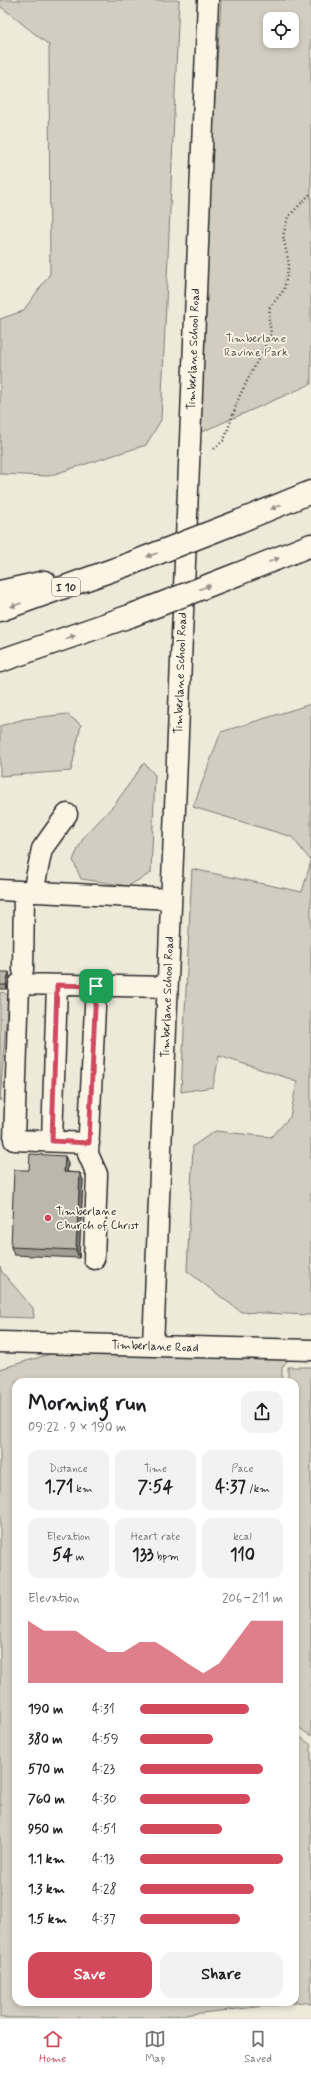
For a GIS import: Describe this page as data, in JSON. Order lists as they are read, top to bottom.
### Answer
{
  "streets": {
    "highway": ["I 10"],
    "street": ["Timberlane School Road", "Timberlane Road"]
  },
  "crossings": [
    ["Timberlane School Road", "Timberlane Road"]
  ],
  "parks": ["Timberlane Ravine Park"],
  "places": ["Timberlane Church of Christ"],
  "page": {
    "heading": ["Morning run", "09:22 · 9 × 190 m"],
    "stats": [
      ["Distance", "1.71 km"],
      ["Time", "7:54"],
      ["Pace", "4:37 /km"],
      ["Elevation", "54 m"],
      ["Heart rate", "133 bpm"],
      ["kcal", "110"]
    ],
    "chart": ["Elevation", "206–211 m"],
    "list": [
      {
        "name": "190 m",
        "note": "4:31"
      },
      {
        "name": "380 m",
        "note": "4:59"
      },
      {
        "name": "570 m",
        "note": "4:23"
      },
      {
        "name": "760 m",
        "note": "4:30"
      },
      {
        "name": "950 m",
        "note": "4:51"
      },
      {
        "name": "1.1 km",
        "note": "4:13"
      },
      {
        "name": "1.3 km",
        "note": "4:28"
      },
      {
        "name": "1.5 km",
        "note": "4:37"
      }
    ],
    "buttons": ["Save", "Share"],
    "tabs": ["Home", "Map", "Saved"]
  }
}
